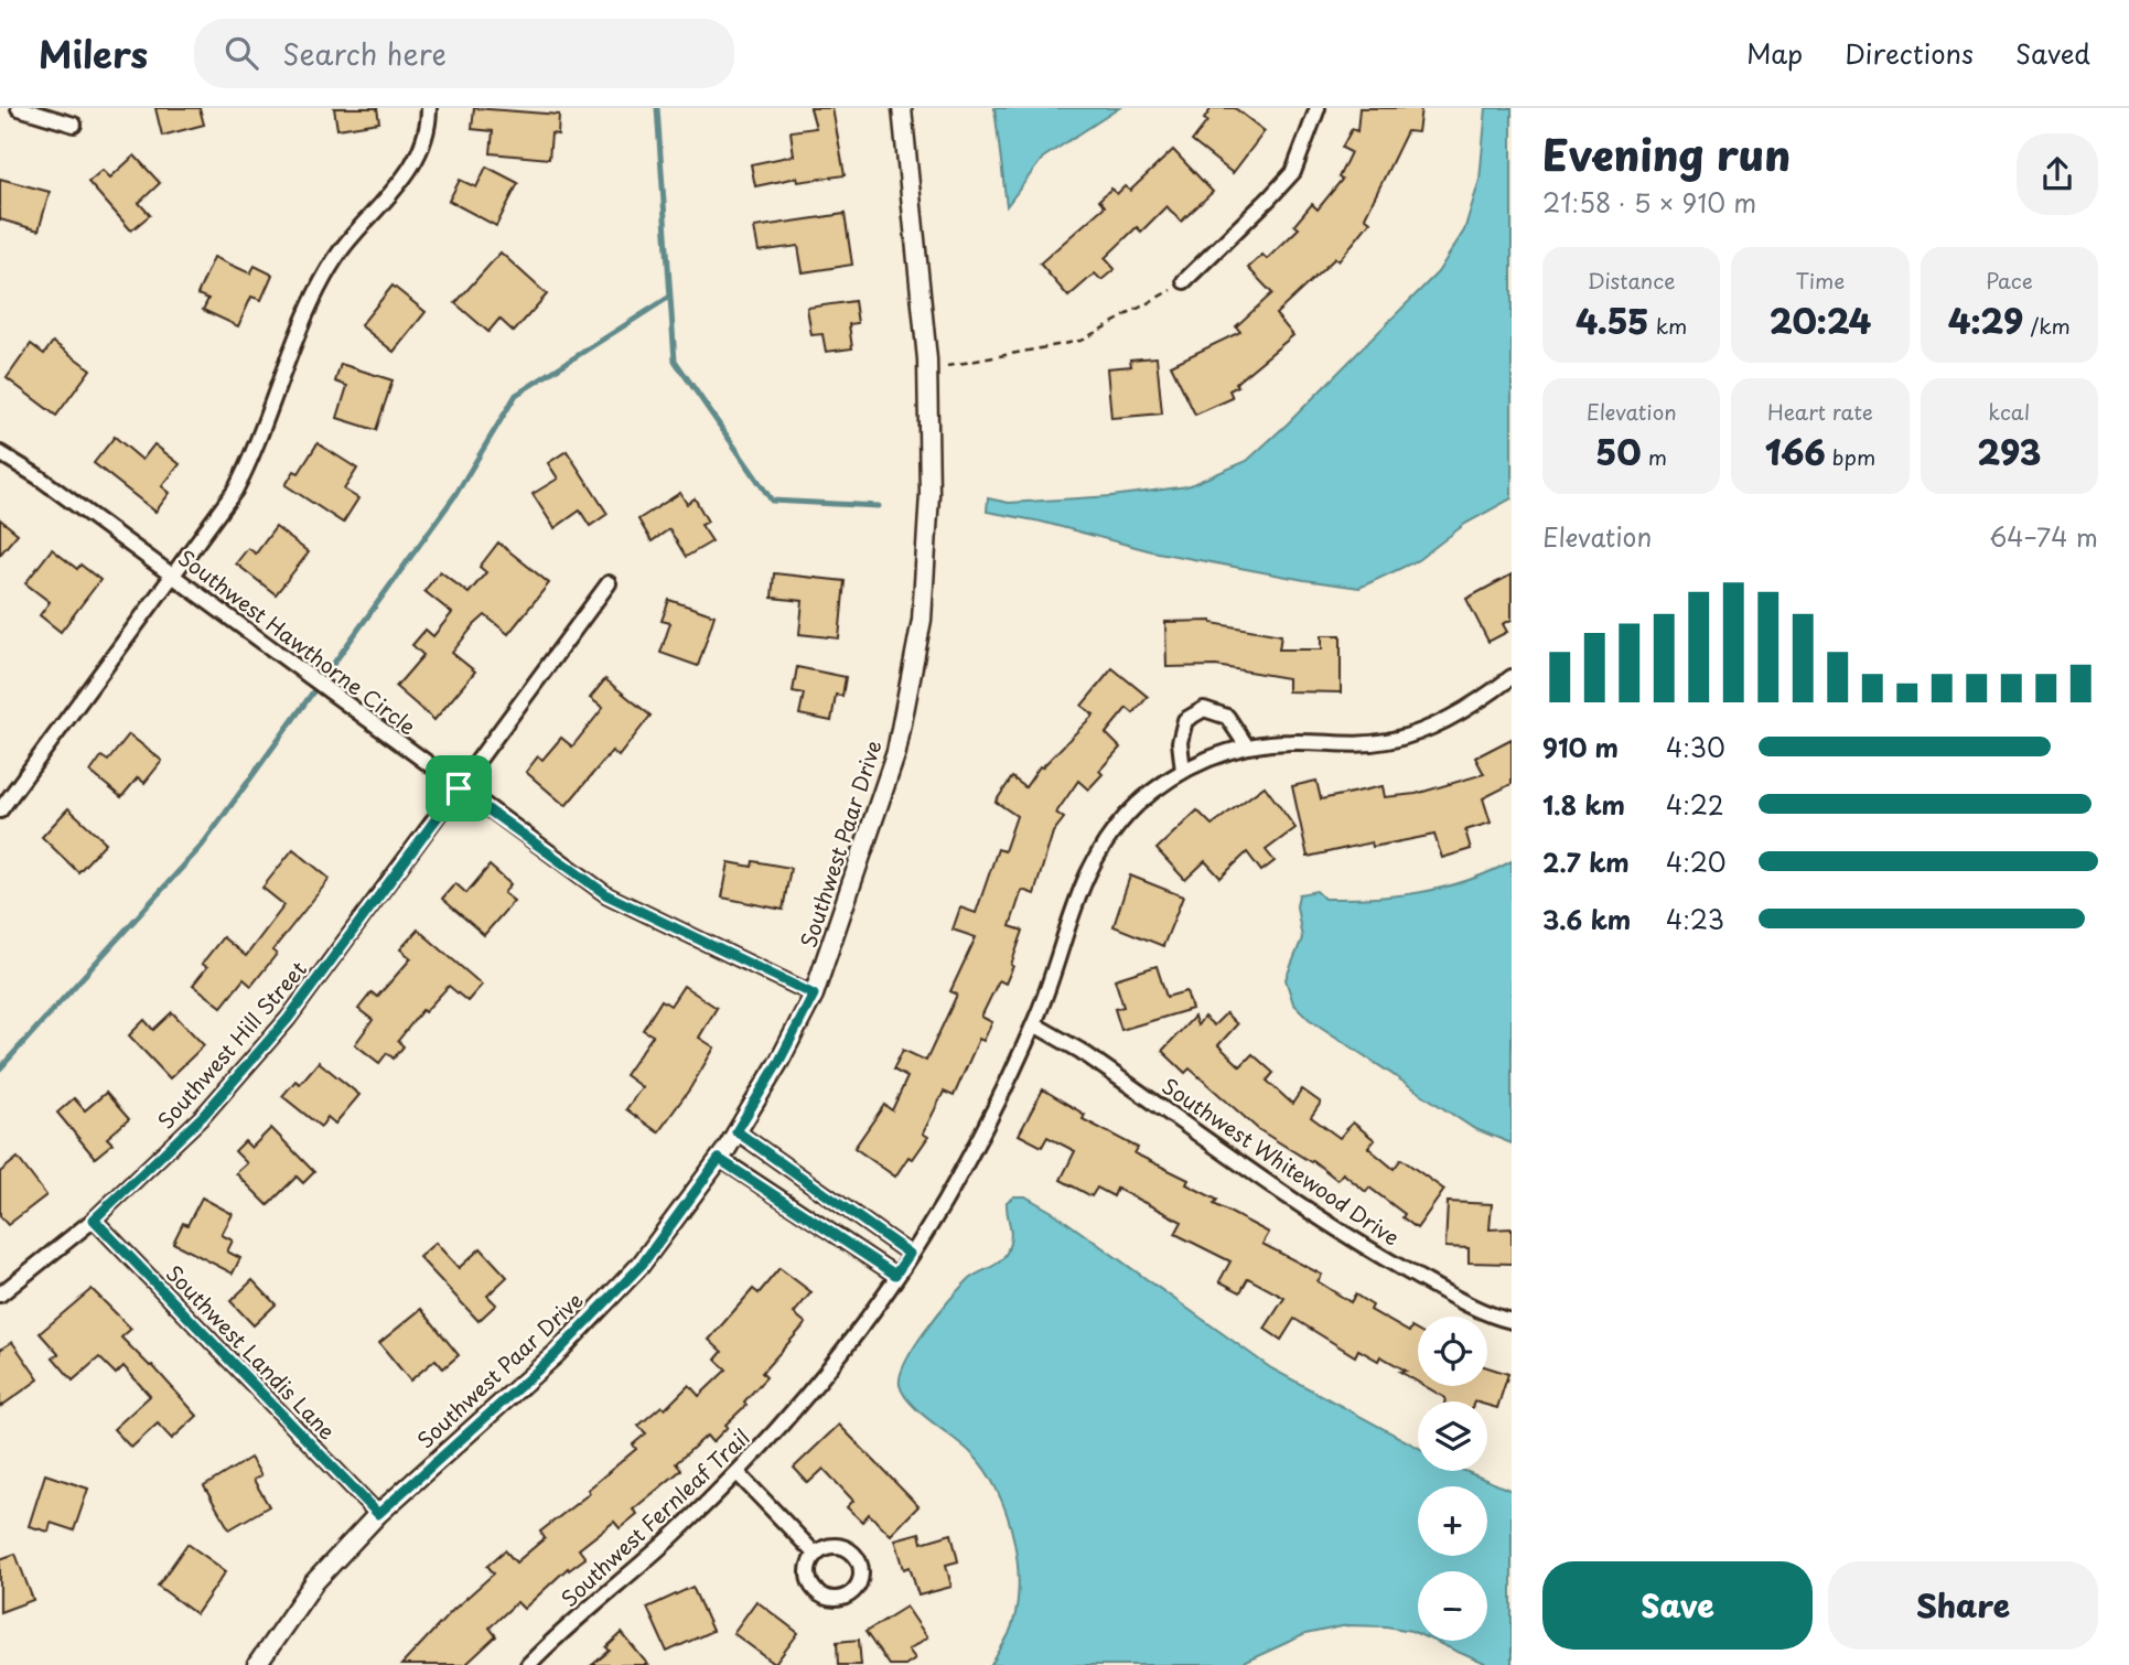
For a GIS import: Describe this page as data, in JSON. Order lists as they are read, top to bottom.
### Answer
{
  "streets": {
    "street": [
      "Southwest Hawthorne Circle",
      "Southwest Paar Drive",
      "Southwest Hill Street",
      "Southwest Whitewood Drive",
      "Southwest Landis Lane",
      "Southwest Fernleaf Trail"
    ]
  },
  "crossings": [
    ["Southwest Hawthorne Circle", "Southwest Paar Drive"],
    ["Southwest Hawthorne Circle", "Southwest Hill Street"],
    ["Southwest Paar Drive", "Southwest Landis Lane"],
    ["Southwest Hill Street", "Southwest Landis Lane"],
    ["Southwest Whitewood Drive", "Southwest Fernleaf Trail"]
  ],
  "page": {
    "header": "Milers",
    "search": "Search here",
    "nav": ["Map", "Directions", "Saved"],
    "heading": ["Evening run", "21:58 · 5 × 910 m"],
    "stats": [
      ["Distance", "4.55 km"],
      ["Time", "20:24"],
      ["Pace", "4:29 /km"],
      ["Elevation", "50 m"],
      ["Heart rate", "166 bpm"],
      ["kcal", "293"]
    ],
    "chart": ["Elevation", "64–74 m"],
    "list": [
      {
        "name": "910 m",
        "note": "4:30"
      },
      {
        "name": "1.8 km",
        "note": "4:22"
      },
      {
        "name": "2.7 km",
        "note": "4:20"
      },
      {
        "name": "3.6 km",
        "note": "4:23"
      }
    ],
    "map_buttons": ["+", "−"],
    "buttons": ["Save", "Share"]
  }
}
